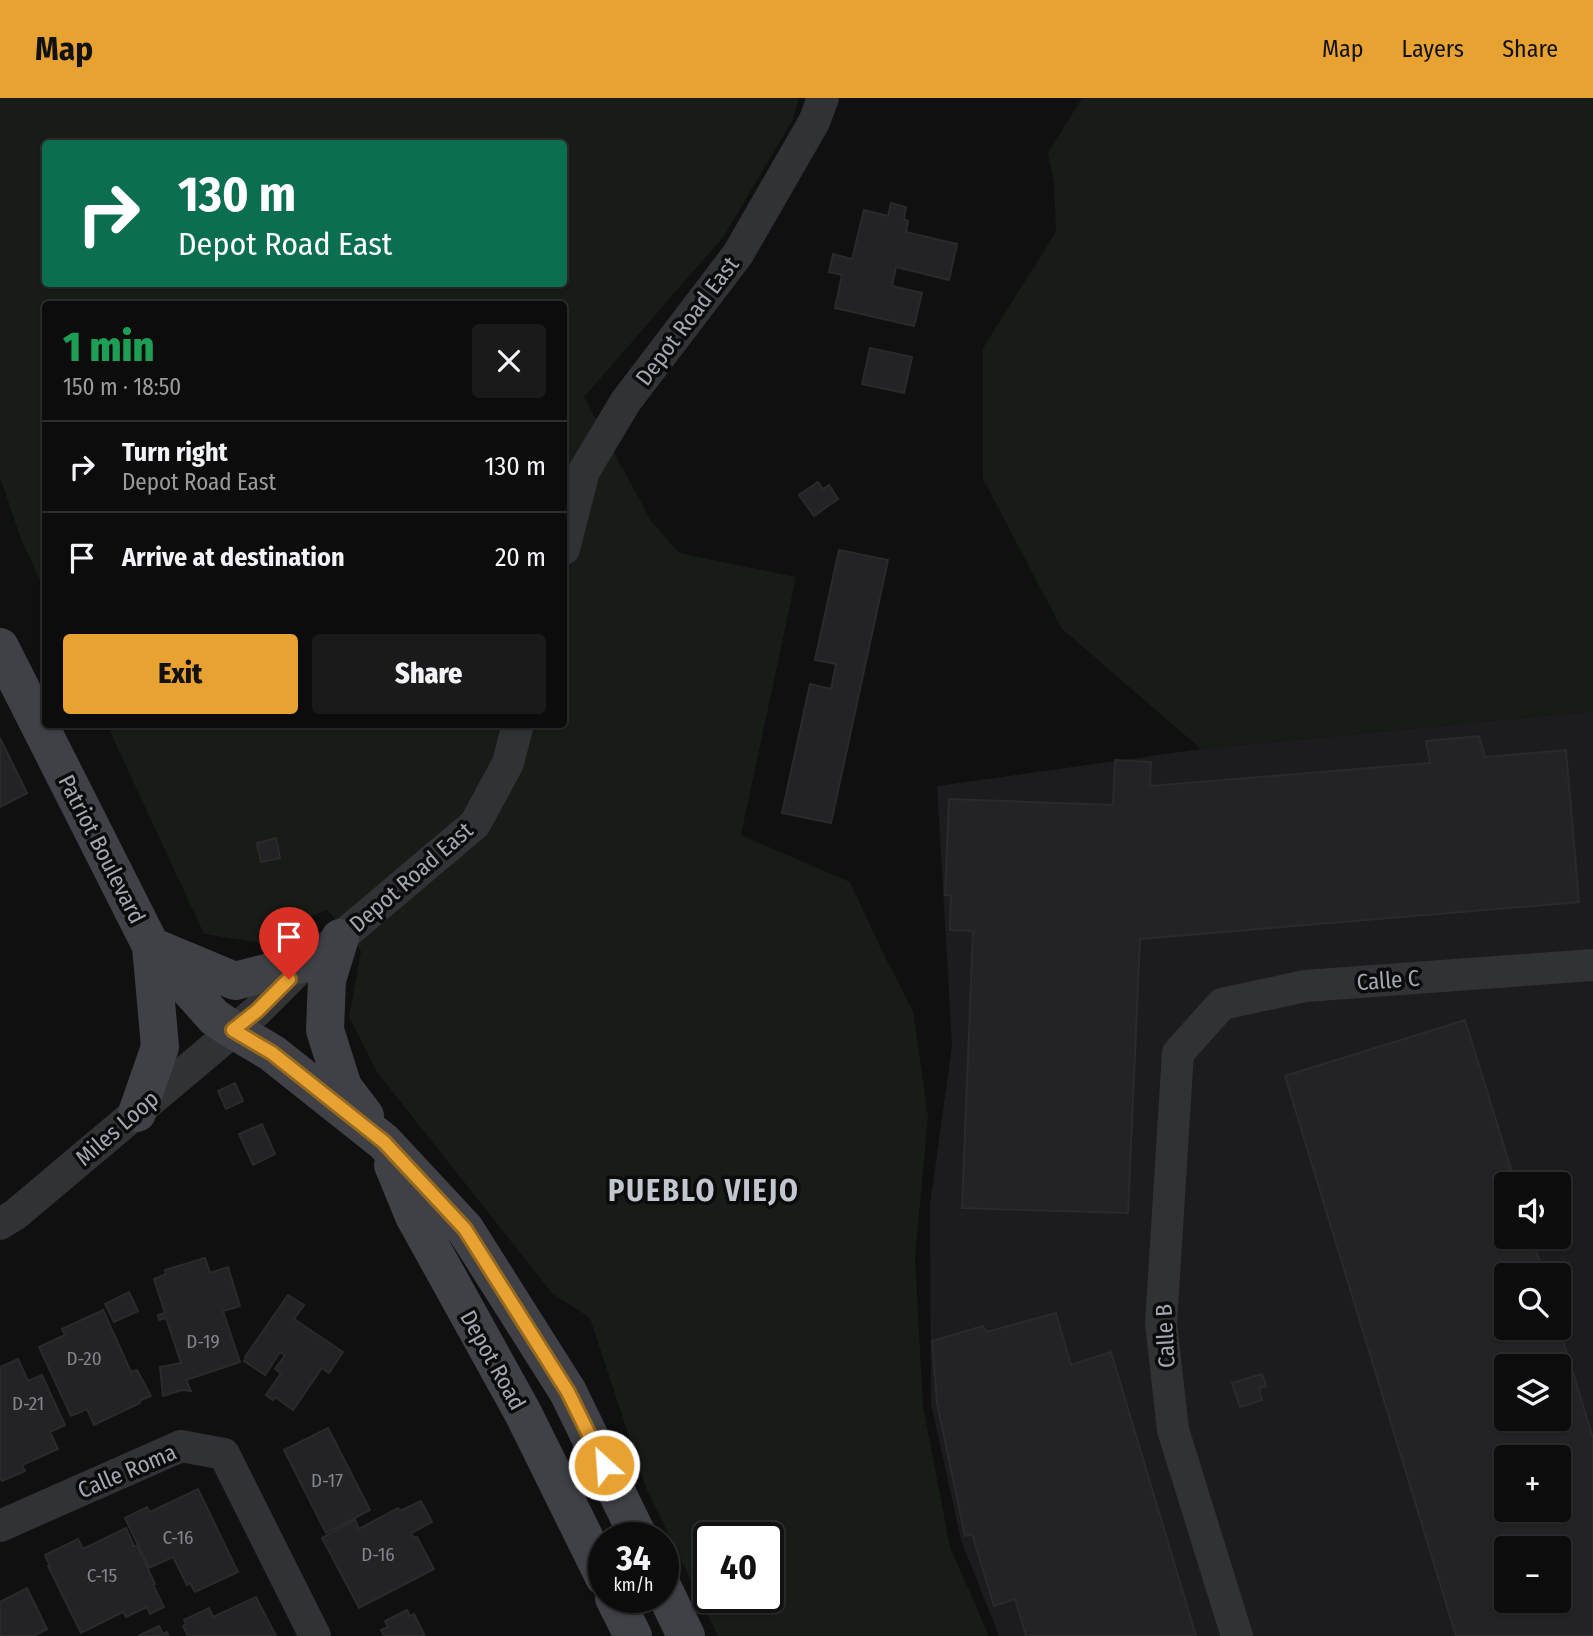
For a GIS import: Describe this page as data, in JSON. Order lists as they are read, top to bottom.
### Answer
{
  "streets": {
    "street": [
      "Depot Road East",
      "Patriot Boulevard",
      "Calle C",
      "Miles Loop",
      "Calle B",
      "Depot Road",
      "Calle Roma"
    ]
  },
  "crossings": [
    ["Depot Road East", "Patriot Boulevard"],
    ["Depot Road East", "Miles Loop"],
    ["Depot Road East", "Depot Road"],
    ["Patriot Boulevard", "Miles Loop"],
    ["Patriot Boulevard", "Depot Road"],
    ["Calle C", "Calle B"],
    ["Miles Loop", "Depot Road"]
  ],
  "districts": ["PUEBLO VIEJO"],
  "house_numbers": [
    "D-19",
    "D-20",
    "D-21",
    "D-17",
    "C-16",
    "D-16",
    "C-15"
  ],
  "page": {
    "header": "Map",
    "nav": ["Map", "Layers", "Share"],
    "turn": ["130 m", "Depot Road East"],
    "heading": ["1 min", "150 m · 18:50"],
    "list": [
      {
        "name": "Turn right",
        "note": "Depot Road East",
        "value": "130 m"
      },
      {
        "name": "Arrive at destination",
        "value": "20 m"
      }
    ],
    "buttons": ["Exit", "Share"],
    "map_buttons": ["+", "−"],
    "speed": "34 km/h",
    "limit": "40"
  }
}
